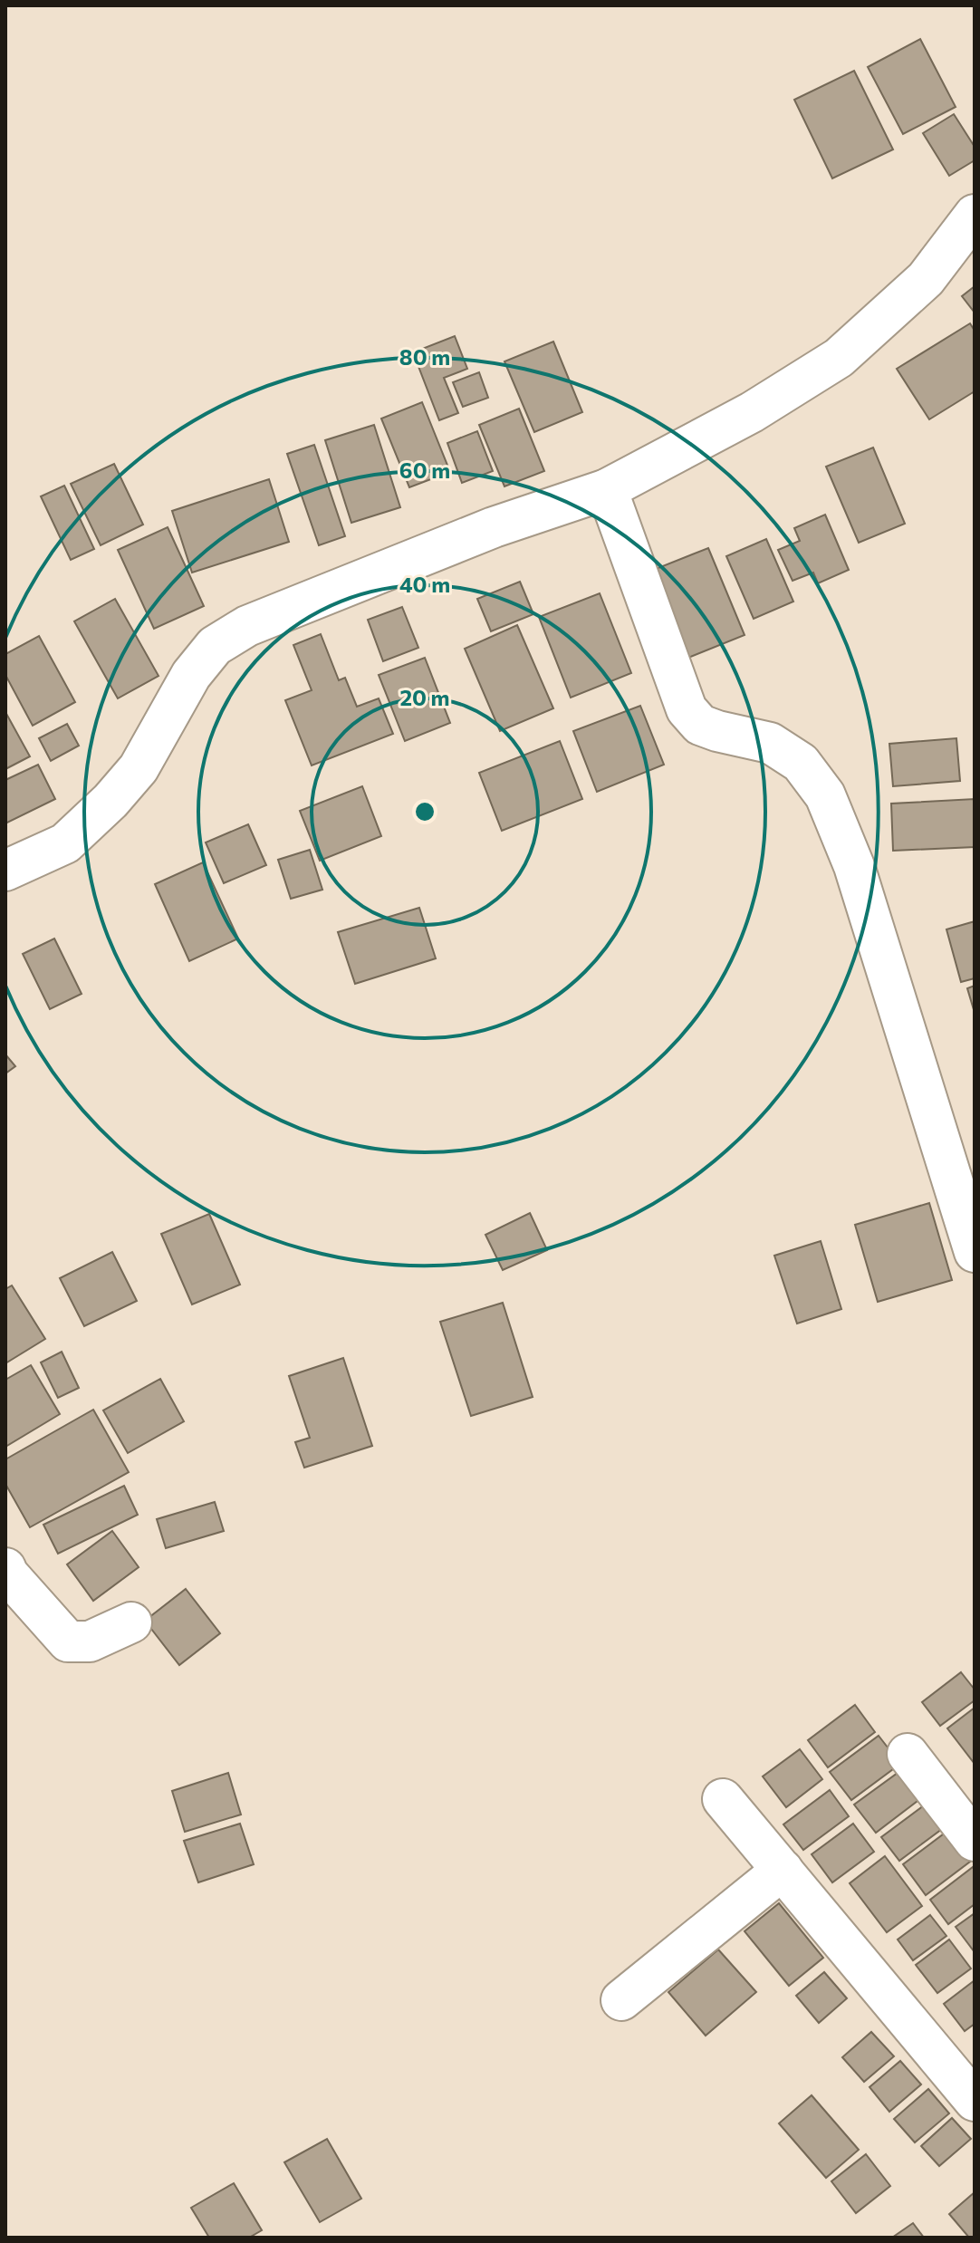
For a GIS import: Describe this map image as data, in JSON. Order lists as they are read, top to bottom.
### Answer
{
  "rings": [
    "80 m",
    "60 m",
    "40 m",
    "20 m"
  ]
}
